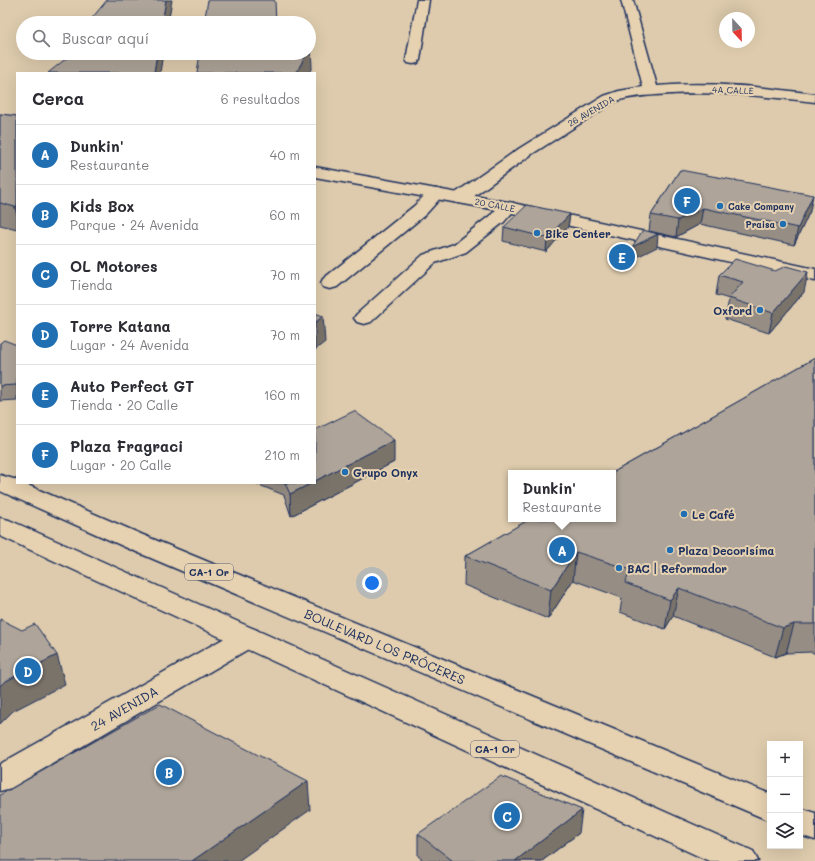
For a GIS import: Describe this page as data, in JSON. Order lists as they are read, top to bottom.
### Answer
{
  "streets": {
    "main road": [
      "4A CALLE",
      "26 AVENIDA",
      "20 CALLE",
      "CA-1 Or",
      "BOULEVARD LOS PRÓCERES",
      "24 AVENIDA"
    ]
  },
  "crossings": [
    ["4A CALLE", "26 AVENIDA"],
    ["26 AVENIDA", "20 CALLE"],
    ["CA-1 Or", "24 AVENIDA"]
  ],
  "places": [
    "Cake Company",
    "Praisa",
    "Bike Center",
    "Oxford",
    "Grupo Onyx",
    "Le Café",
    "Plaza Decorisíma",
    "BAC | Reformador"
  ],
  "north": "bottom",
  "page": {
    "search": "Buscar aquí",
    "heading": ["Cerca", "6 resultados"],
    "list": [
      {
        "mark": "A",
        "name": "Dunkin'",
        "note": "Restaurante",
        "value": "40 m"
      },
      {
        "mark": "B",
        "name": "Kids Box",
        "note": "Parque · 24 Avenida",
        "value": "60 m"
      },
      {
        "mark": "C",
        "name": "OL Motores",
        "note": "Tienda",
        "value": "70 m"
      },
      {
        "mark": "D",
        "name": "Torre Katana",
        "note": "Lugar · 24 Avenida",
        "value": "70 m"
      },
      {
        "mark": "E",
        "name": "Auto Perfect GT",
        "note": "Tienda · 20 Calle",
        "value": "160 m"
      },
      {
        "mark": "F",
        "name": "Plaza Fragraci",
        "note": "Lugar · 20 Calle",
        "value": "210 m"
      }
    ],
    "pins": [
      "F",
      "E",
      "A",
      "D",
      "B",
      "C"
    ],
    "popup": ["Dunkin'", "Restaurante"],
    "map_buttons": ["+", "−"]
  }
}
